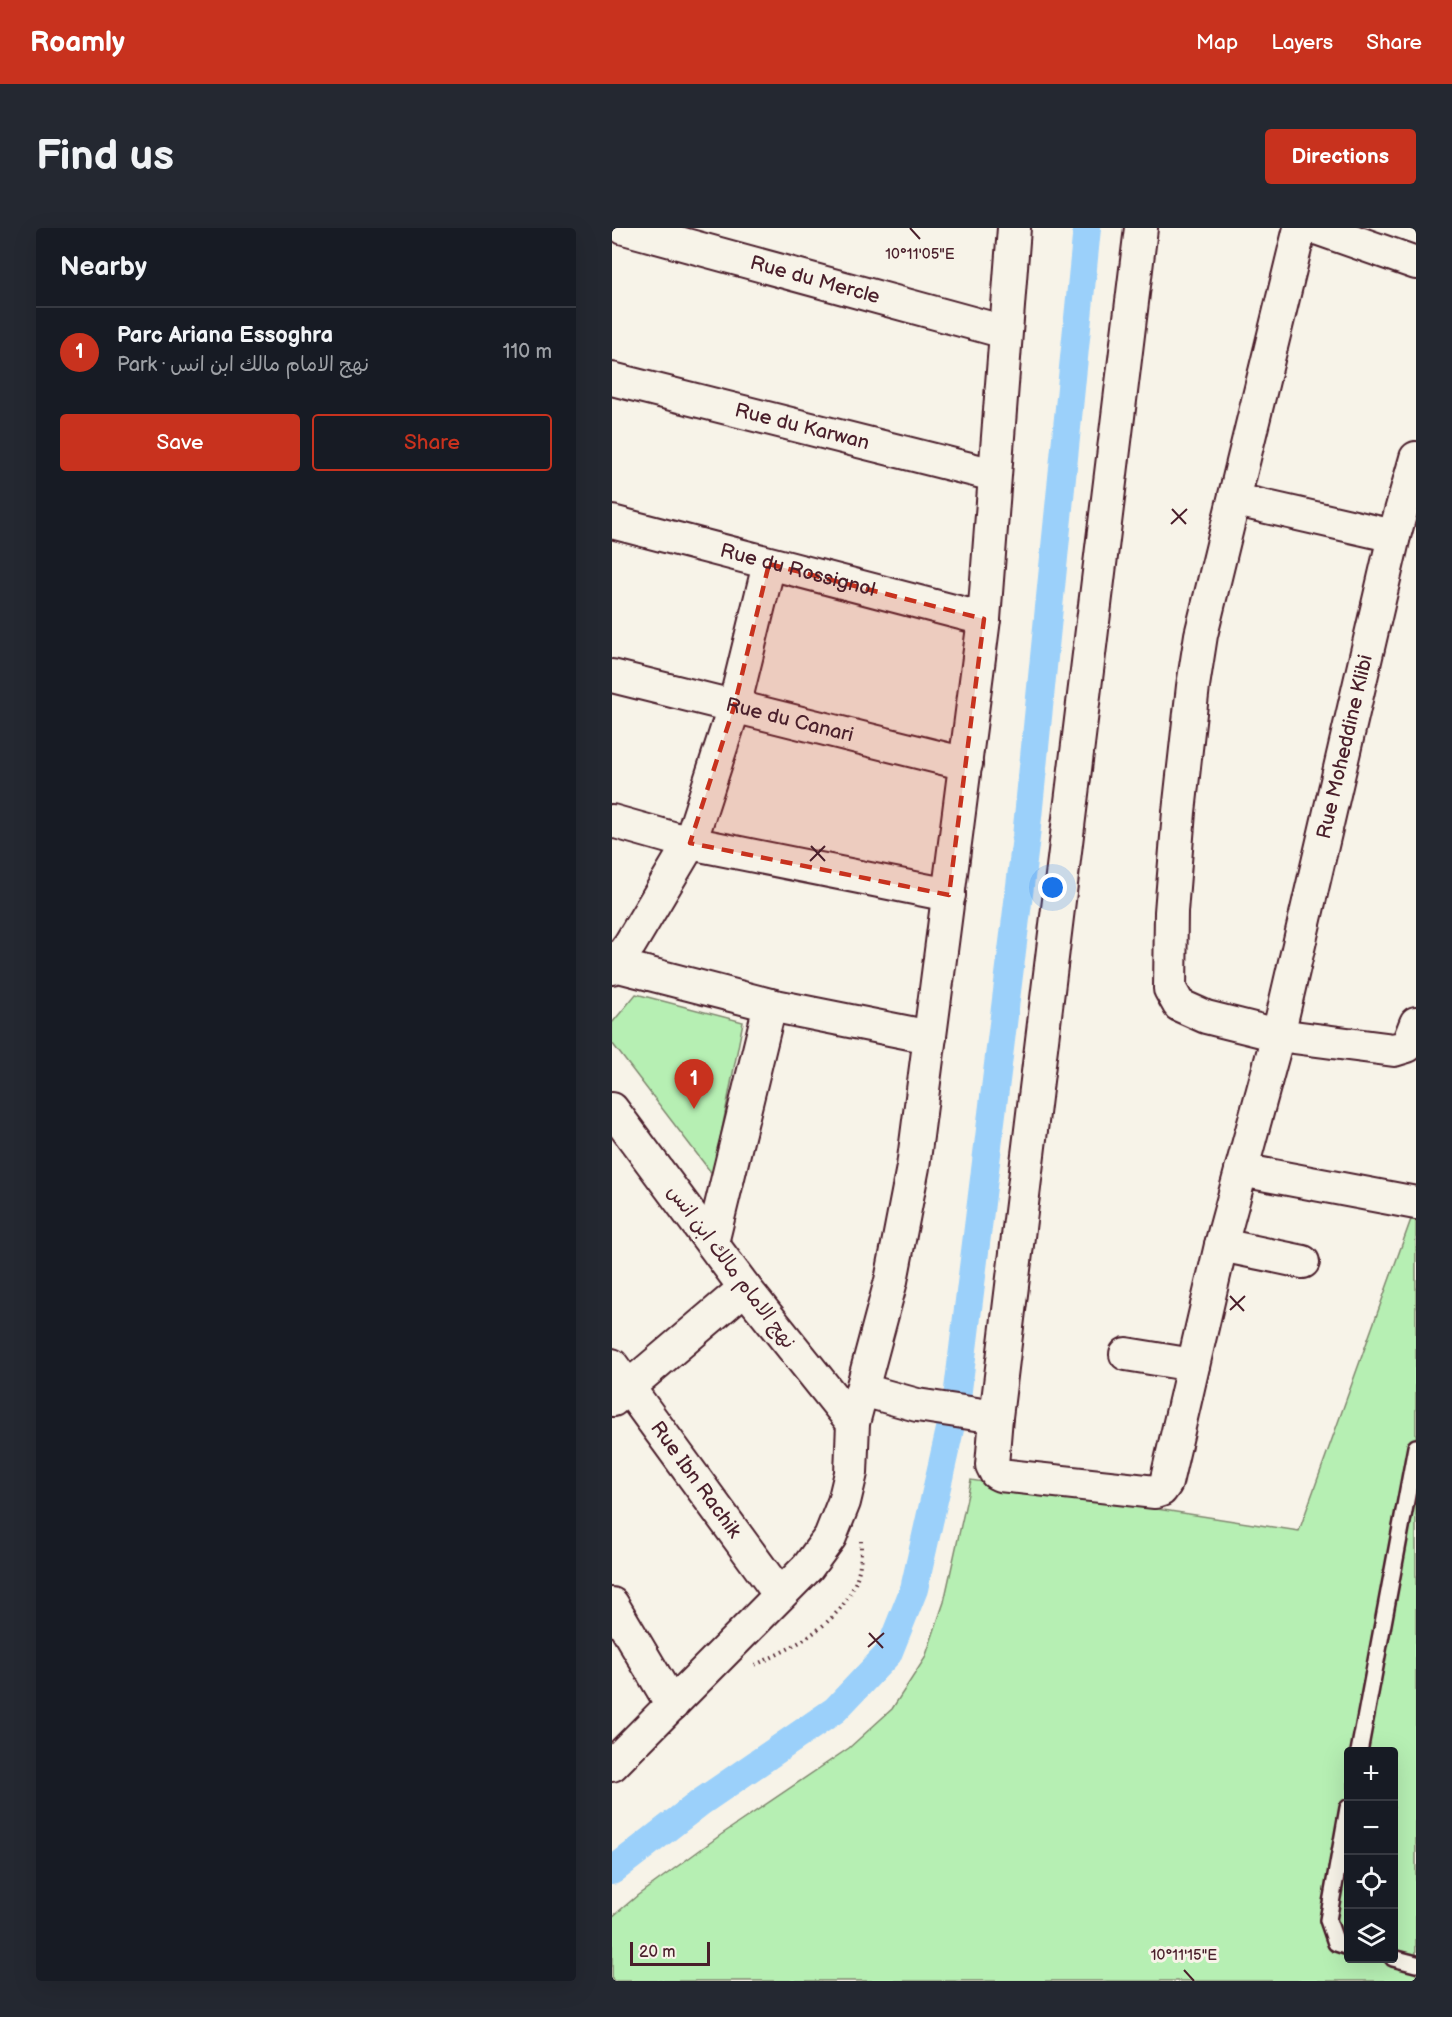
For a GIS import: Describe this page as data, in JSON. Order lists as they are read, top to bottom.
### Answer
{
  "streets": {
    "street": [
      "Rue du Mercle",
      "Rue du Karwan",
      "Rue du Rossignol",
      "Rue du Canari",
      "Rue Moheddine Klibi",
      "نهج الامام مالك ابن انس",
      "Rue Ibn Rachik"
    ]
  },
  "scale_bar": "20 m",
  "page": {
    "header": "Roamly",
    "nav": ["Map", "Layers", "Share"],
    "buttons": [
      "Directions",
      ["Save", "Share"]
    ],
    "title": "Find us",
    "heading": "Nearby",
    "list": [
      {
        "mark": "1",
        "name": "Parc Ariana Essoghra",
        "note": "Park · نهج الامام مالك ابن انس",
        "value": "110 m"
      }
    ],
    "pins": "1",
    "map_buttons": ["+", "−"],
    "scale": "20 m"
  },
  "coordinates": ["10°11'05\"E", "10°11'15\"E"]
}
